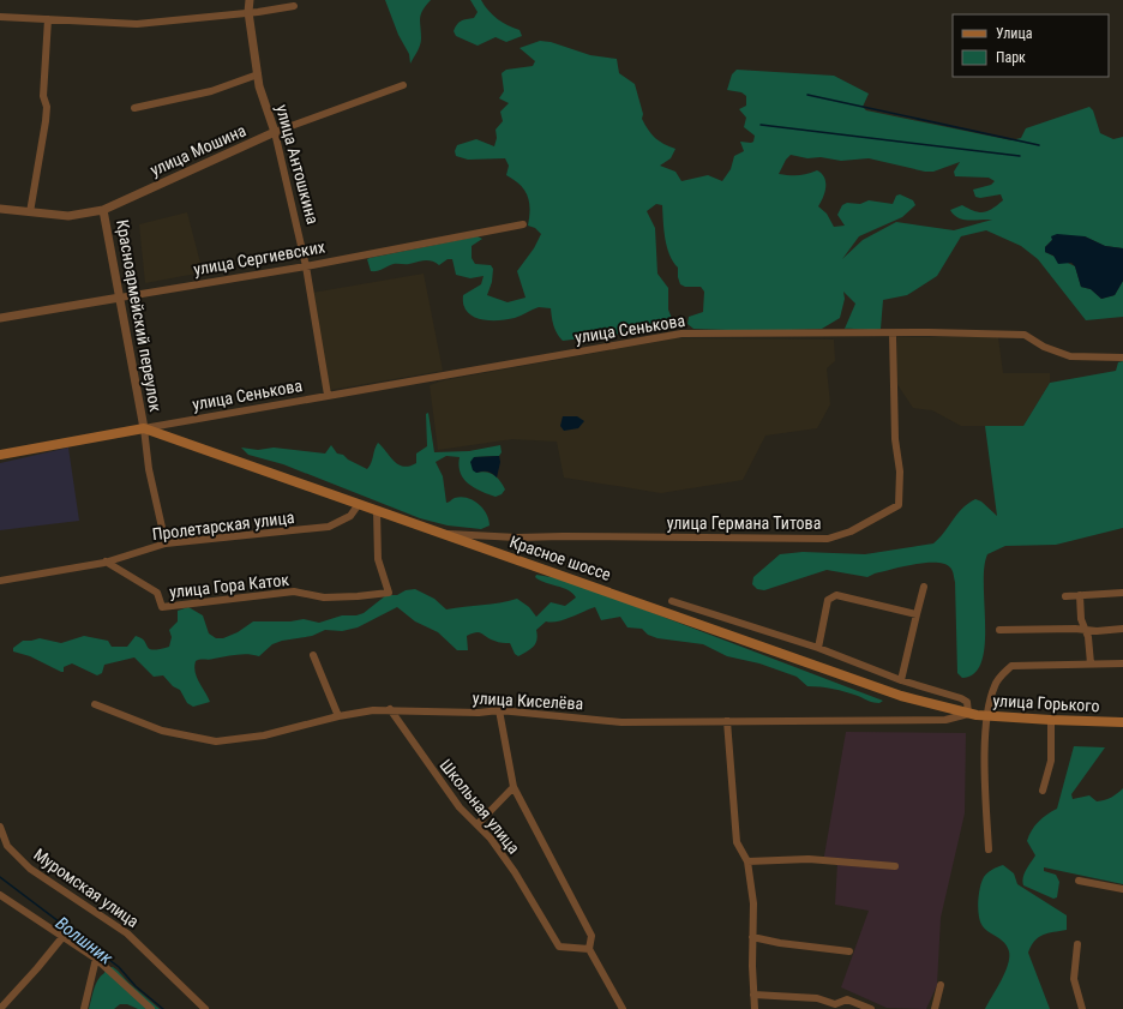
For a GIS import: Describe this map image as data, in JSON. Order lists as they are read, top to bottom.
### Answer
{
  "streets": {
    "main road": ["Красное шоссе", "улица Горького"],
    "street": [
      "улица Мошина",
      "улица Антошкина",
      "улица Сергиевских",
      "Красноармейский переулок",
      "улица Сенькова",
      "улица Германа Титова",
      "Пролетарская улица",
      "улица Гора Каток",
      "улица Киселёва",
      "Школьная улица",
      "Муромская улица"
    ]
  },
  "crossings": [
    ["улица Мошина", "улица Антошкина"],
    ["улица Мошина", "Красноармейский переулок"],
    ["улица Антошкина", "улица Сергиевских"],
    ["улица Антошкина", "улица Сенькова"],
    ["улица Сергиевских", "Красноармейский переулок"],
    ["Красноармейский переулок", "улица Сенькова"],
    ["Красноармейский переулок", "Красное шоссе"],
    ["улица Сенькова", "улица Германа Титова"],
    ["улица Сенькова", "Красное шоссе"],
    ["улица Германа Титова", "Красное шоссе"],
    ["Пролетарская улица", "Красное шоссе"],
    ["Пролетарская улица", "улица Гора Каток"],
    ["Красное шоссе", "улица Гора Каток"],
    ["Красное шоссе", "улица Киселёва"],
    ["Красное шоссе", "улица Горького"],
    ["улица Киселёва", "улица Горького"],
    ["улица Киселёва", "Школьная улица"]
  ],
  "water": ["Волшник"],
  "legend": ["Улица", "Парк"]
}
